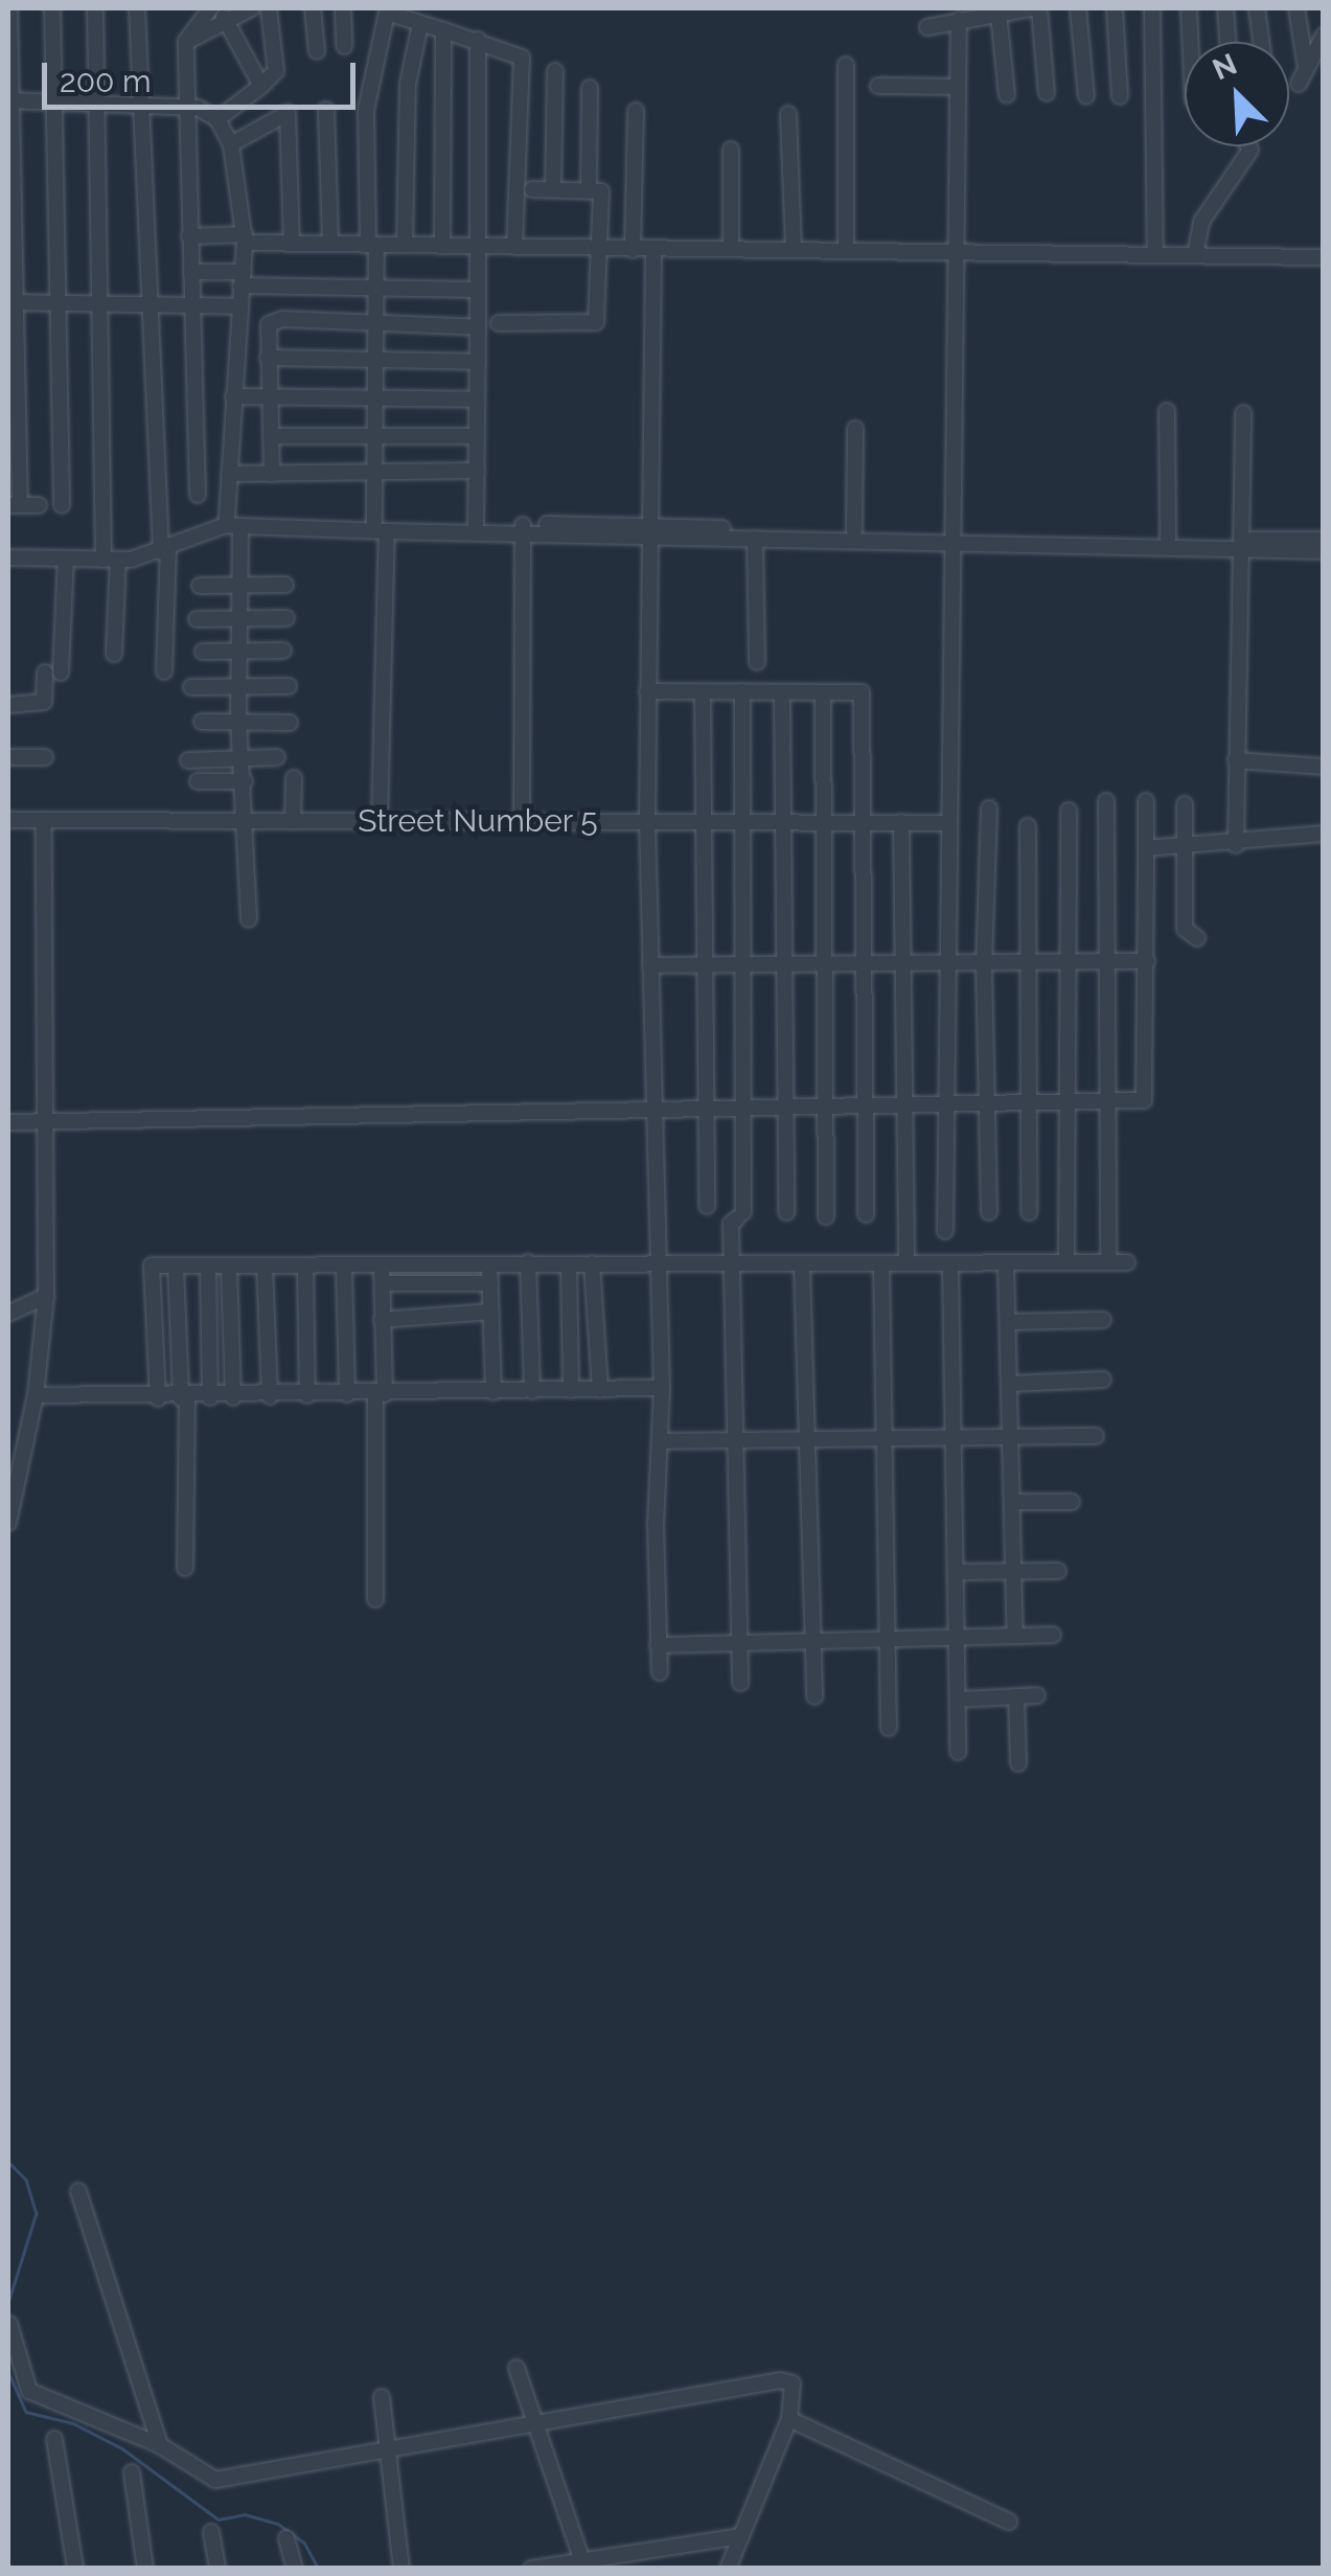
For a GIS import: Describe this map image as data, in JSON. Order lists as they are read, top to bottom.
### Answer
{
  "streets": {
    "street": ["Street Number 5"]
  },
  "scale_bar": "200 m",
  "north": "top left"
}
